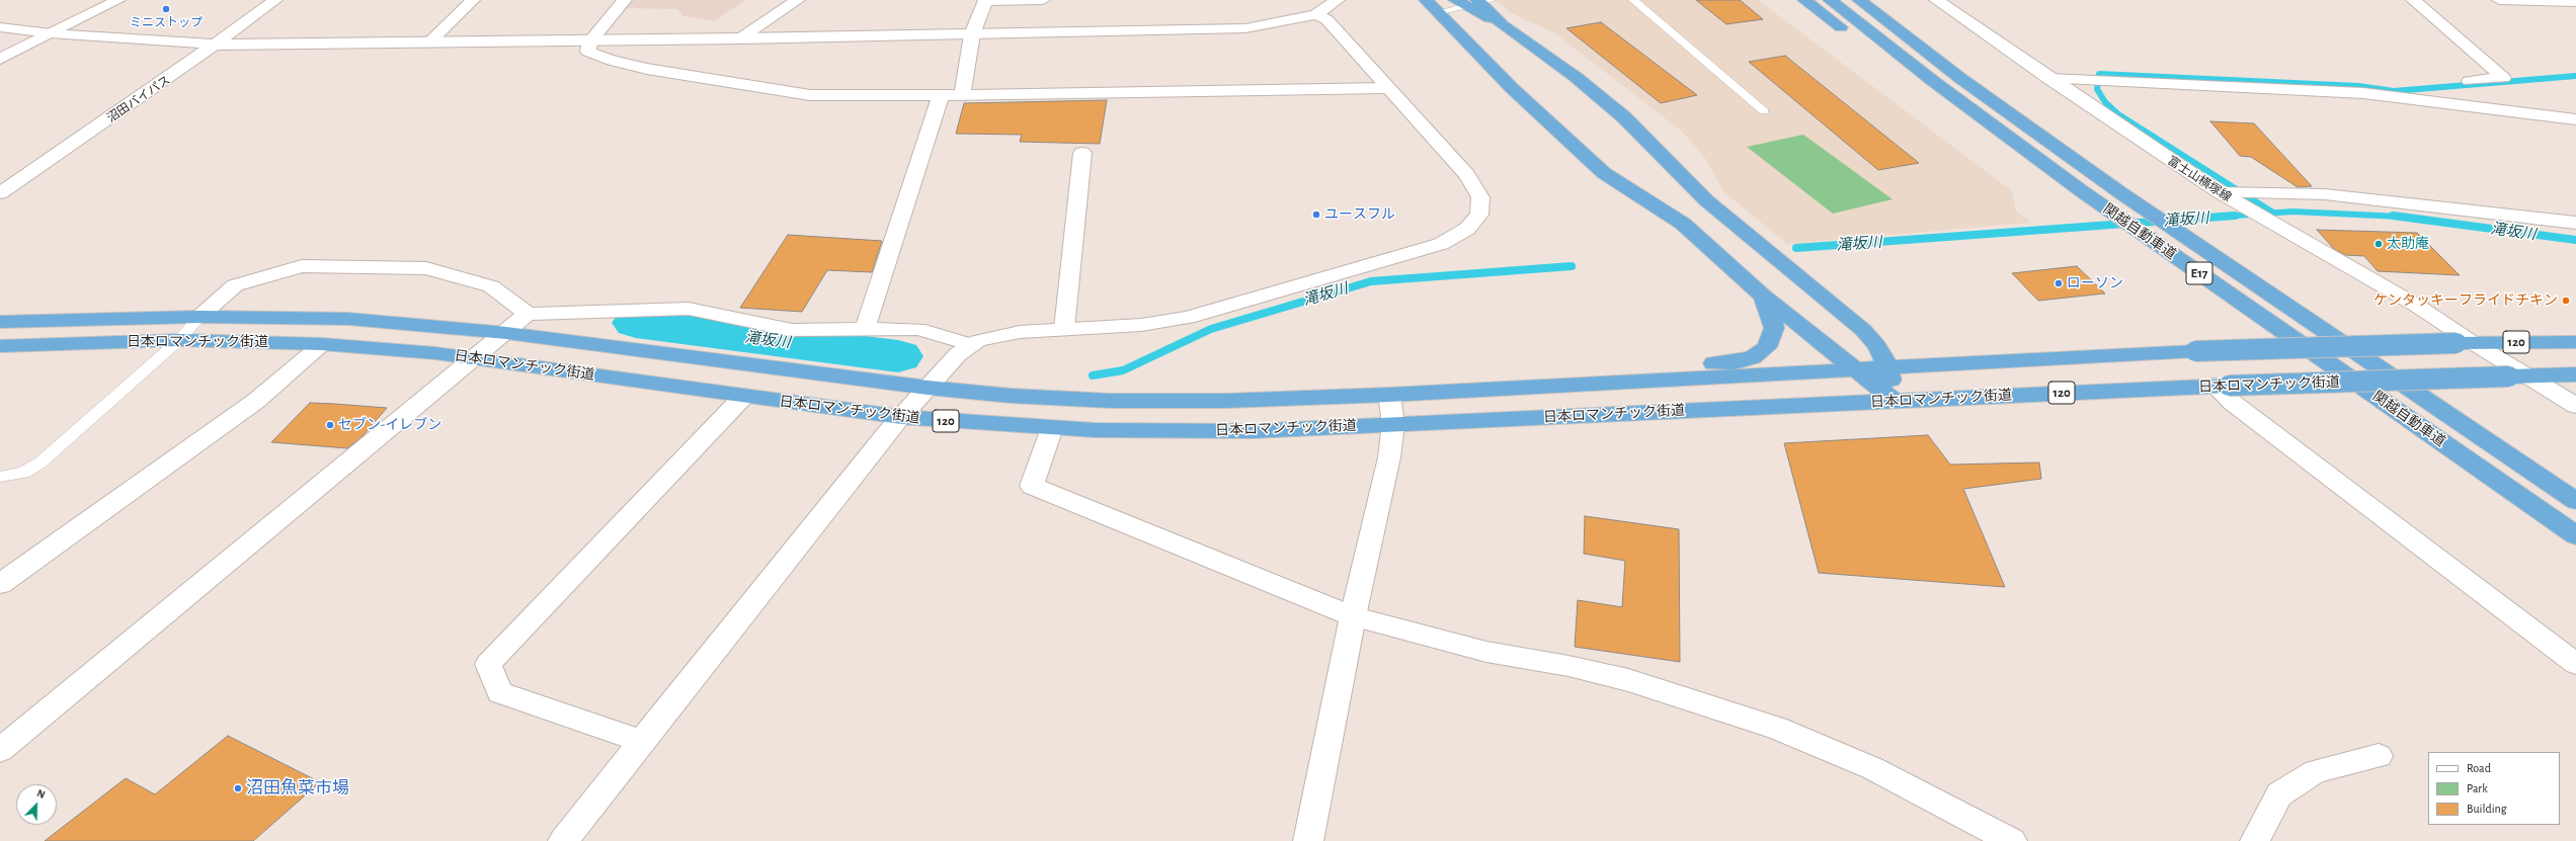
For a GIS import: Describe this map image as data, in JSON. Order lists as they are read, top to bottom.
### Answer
{
  "streets": {
    "highway": [
      "関越自動車道",
      "E17",
      "日本ロマンチック街道",
      "120"
    ],
    "street": ["沼田バイパス", "富士山横塚線"]
  },
  "crossings": [
    ["富士山横塚線", "日本ロマンチック街道"]
  ],
  "water": ["滝坂川"],
  "places": [
    "ミニストップ",
    "ユースフル",
    "太助庵",
    "ローソン",
    "ケンタッキーフライドチキン",
    "セブン-イレブン",
    "沼田魚菜市場"
  ],
  "legend": ["Road", "Park", "Building"],
  "north": "top right"
}
